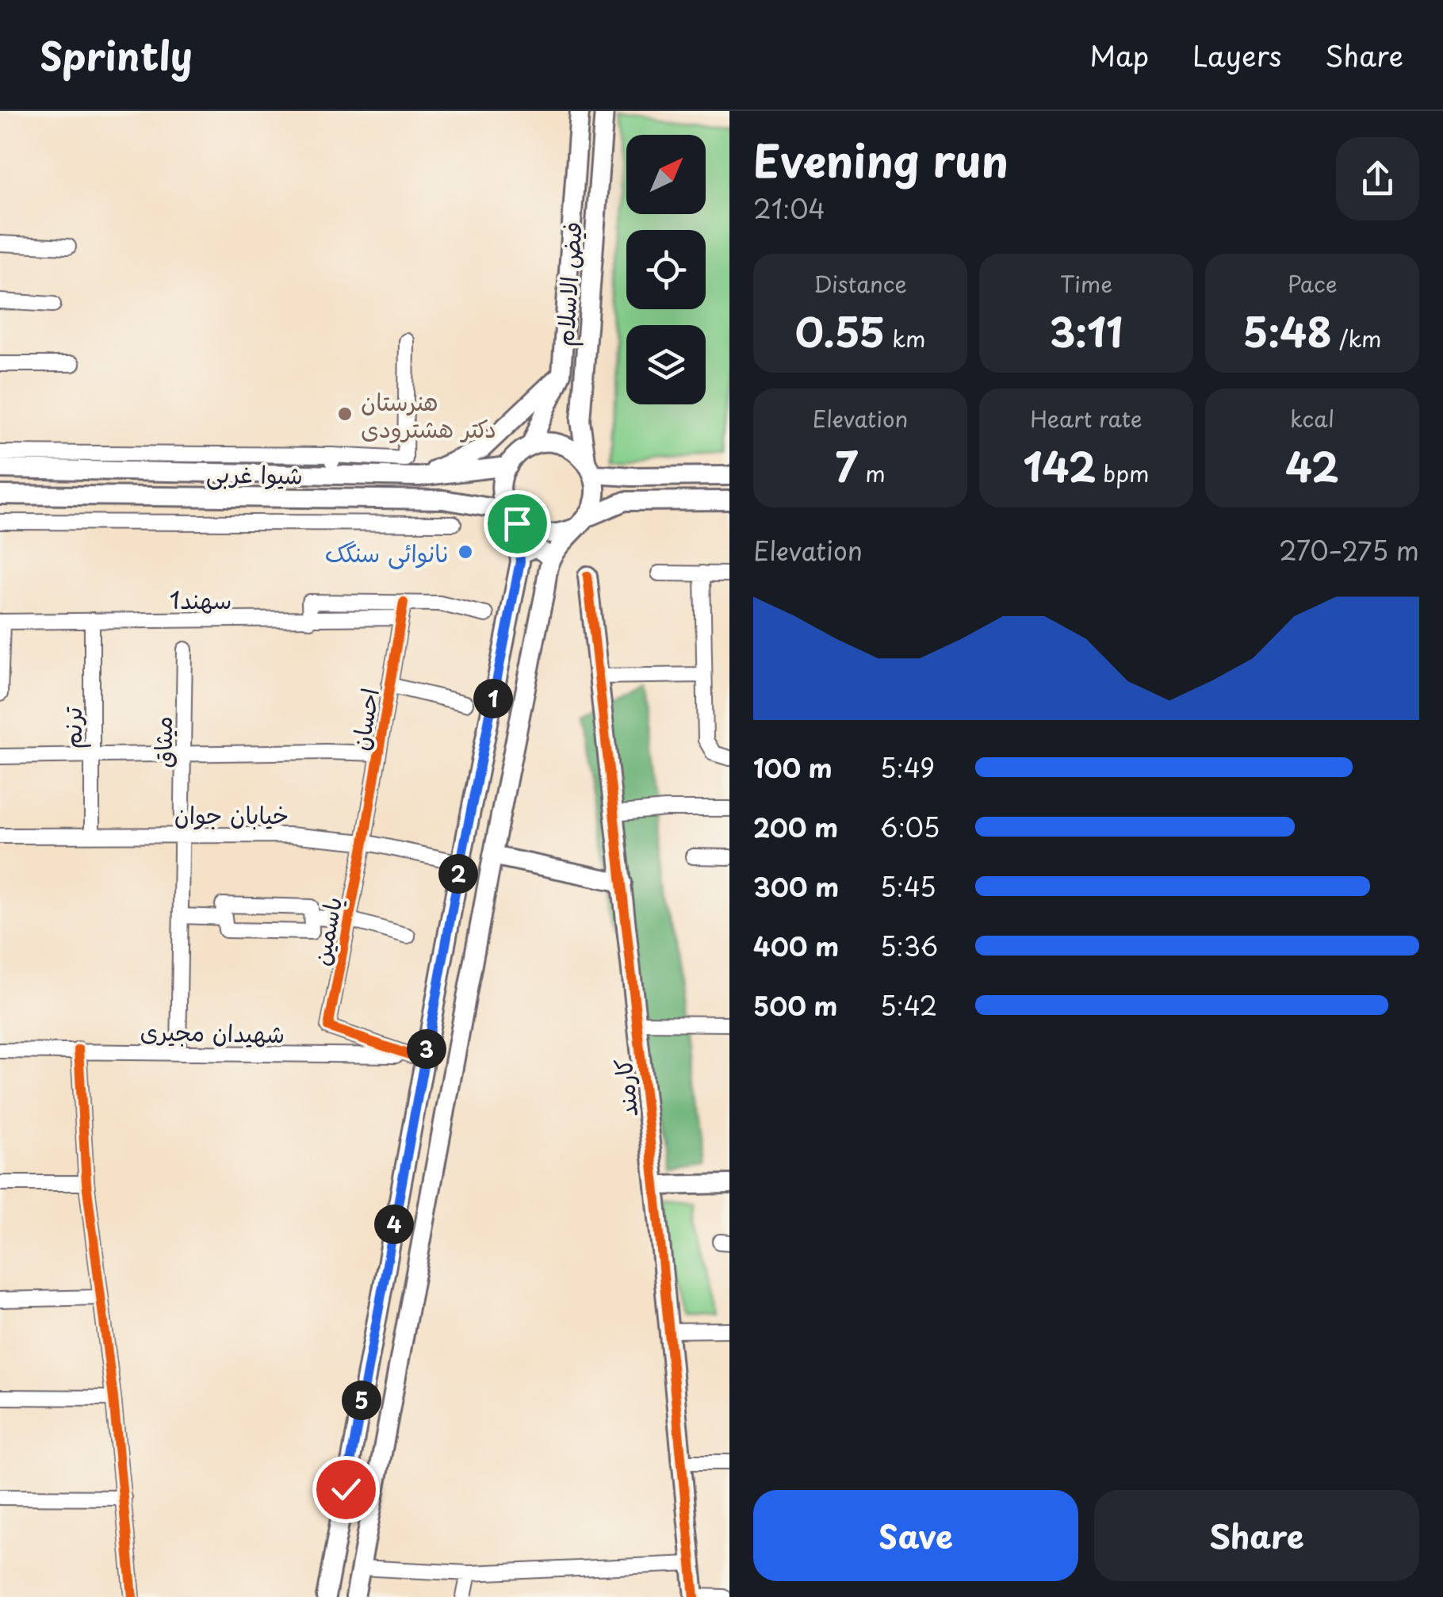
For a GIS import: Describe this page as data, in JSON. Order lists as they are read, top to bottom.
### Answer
{
  "streets": {
    "main road": ["فیض الاسلام", "شیوا غربی", "کارمند"],
    "street": [
      "1سهند",
      "احسان",
      "ترنم",
      "میثاق",
      "خیابان جوان",
      "یاسمین",
      "شهیدان مجیری"
    ]
  },
  "crossings": [
    ["فیض الاسلام", "شیوا غربی"],
    ["1سهند", "احسان"],
    ["1سهند", "ترنم"],
    ["احسان", "خیابان جوان"],
    ["احسان", "یاسمین"],
    ["ترنم", "خیابان جوان"],
    ["میثاق", "خیابان جوان"],
    ["میثاق", "شهیدان مجیری"],
    ["خیابان جوان", "یاسمین"],
    ["یاسمین", "شهیدان مجیری"]
  ],
  "places": ["هنرستان دکتر هشترودی", "نانوائی سنگک"],
  "north": "top right",
  "page": {
    "header": "Sprintly",
    "nav": ["Map", "Layers", "Share"],
    "heading": ["Evening run", "21:04"],
    "stats": [
      ["Distance", "0.55 km"],
      ["Time", "3:11"],
      ["Pace", "5:48 /km"],
      ["Elevation", "7 m"],
      ["Heart rate", "142 bpm"],
      ["kcal", "42"]
    ],
    "chart": ["Elevation", "270–275 m"],
    "pins": [
      "1",
      "2",
      "3",
      "4",
      "5"
    ],
    "list": [
      {
        "name": "100 m",
        "note": "5:49"
      },
      {
        "name": "200 m",
        "note": "6:05"
      },
      {
        "name": "300 m",
        "note": "5:45"
      },
      {
        "name": "400 m",
        "note": "5:36"
      },
      {
        "name": "500 m",
        "note": "5:42"
      }
    ],
    "buttons": ["Save", "Share"]
  }
}
